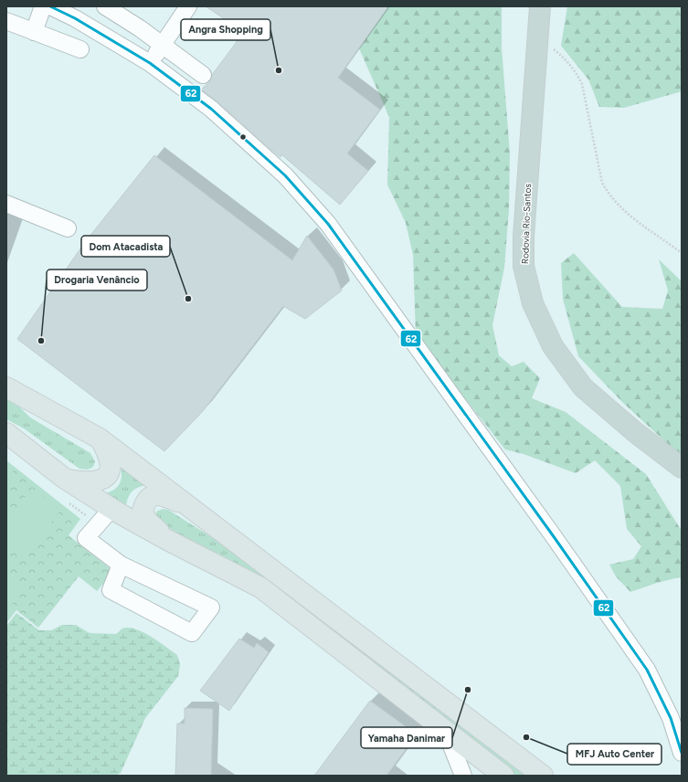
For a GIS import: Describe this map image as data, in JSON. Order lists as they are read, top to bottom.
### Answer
{
  "streets": {
    "highway": ["Rodovia Rio-Santos"]
  },
  "places": [
    "Angra Shopping",
    "Dom Atacadista",
    "Drogaria Venâncio",
    "Yamaha Danimar",
    "MFJ Auto Center"
  ],
  "lines": ["transit line 62"]
}
